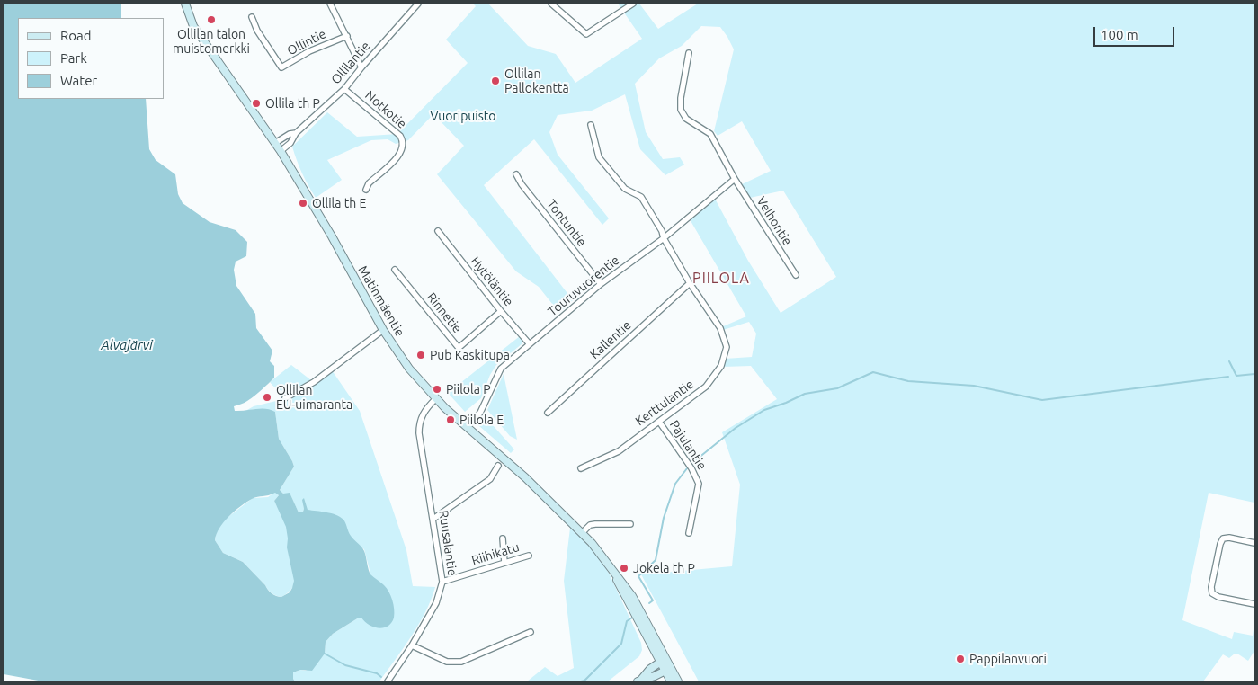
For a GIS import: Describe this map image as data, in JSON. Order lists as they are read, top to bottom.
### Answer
{
  "streets": {
    "main road": ["Matinmäentie"],
    "street": [
      "Ollintie",
      "Ollilantie",
      "Notkotie",
      "Velhontie",
      "Tontuntie",
      "Hytöläntie",
      "Touruvuorentie",
      "Rinnetie",
      "Kallentie",
      "Kerttulantie",
      "Pajulantie",
      "Ruusalantie",
      "Riihikatu"
    ]
  },
  "crossings": [
    ["Ollilantie", "Notkotie"],
    ["Ollilantie", "Matinmäentie"],
    ["Velhontie", "Touruvuorentie"],
    ["Tontuntie", "Touruvuorentie"],
    ["Hytöläntie", "Touruvuorentie"],
    ["Hytöläntie", "Rinnetie"],
    ["Touruvuorentie", "Matinmäentie"],
    ["Touruvuorentie", "Kerttulantie"],
    ["Matinmäentie", "Ruusalantie"],
    ["Kallentie", "Kerttulantie"],
    ["Kerttulantie", "Pajulantie"],
    ["Ruusalantie", "Riihikatu"]
  ],
  "districts": ["PIILOLA"],
  "water": ["Alvajärvi"],
  "parks": ["Vuoripuisto"],
  "places": [
    "Ollilan talon muistomerkki",
    "Ollilan Pallokenttä",
    "Ollila th P",
    "Ollila th E",
    "Pub Kaskitupa",
    "Piilola P",
    "Ollilan EU-uimaranta",
    "Piilola E",
    "Jokela th P",
    "Pappilanvuori"
  ],
  "legend": ["Road", "Park", "Water"],
  "scale_bar": "100 m"
}
